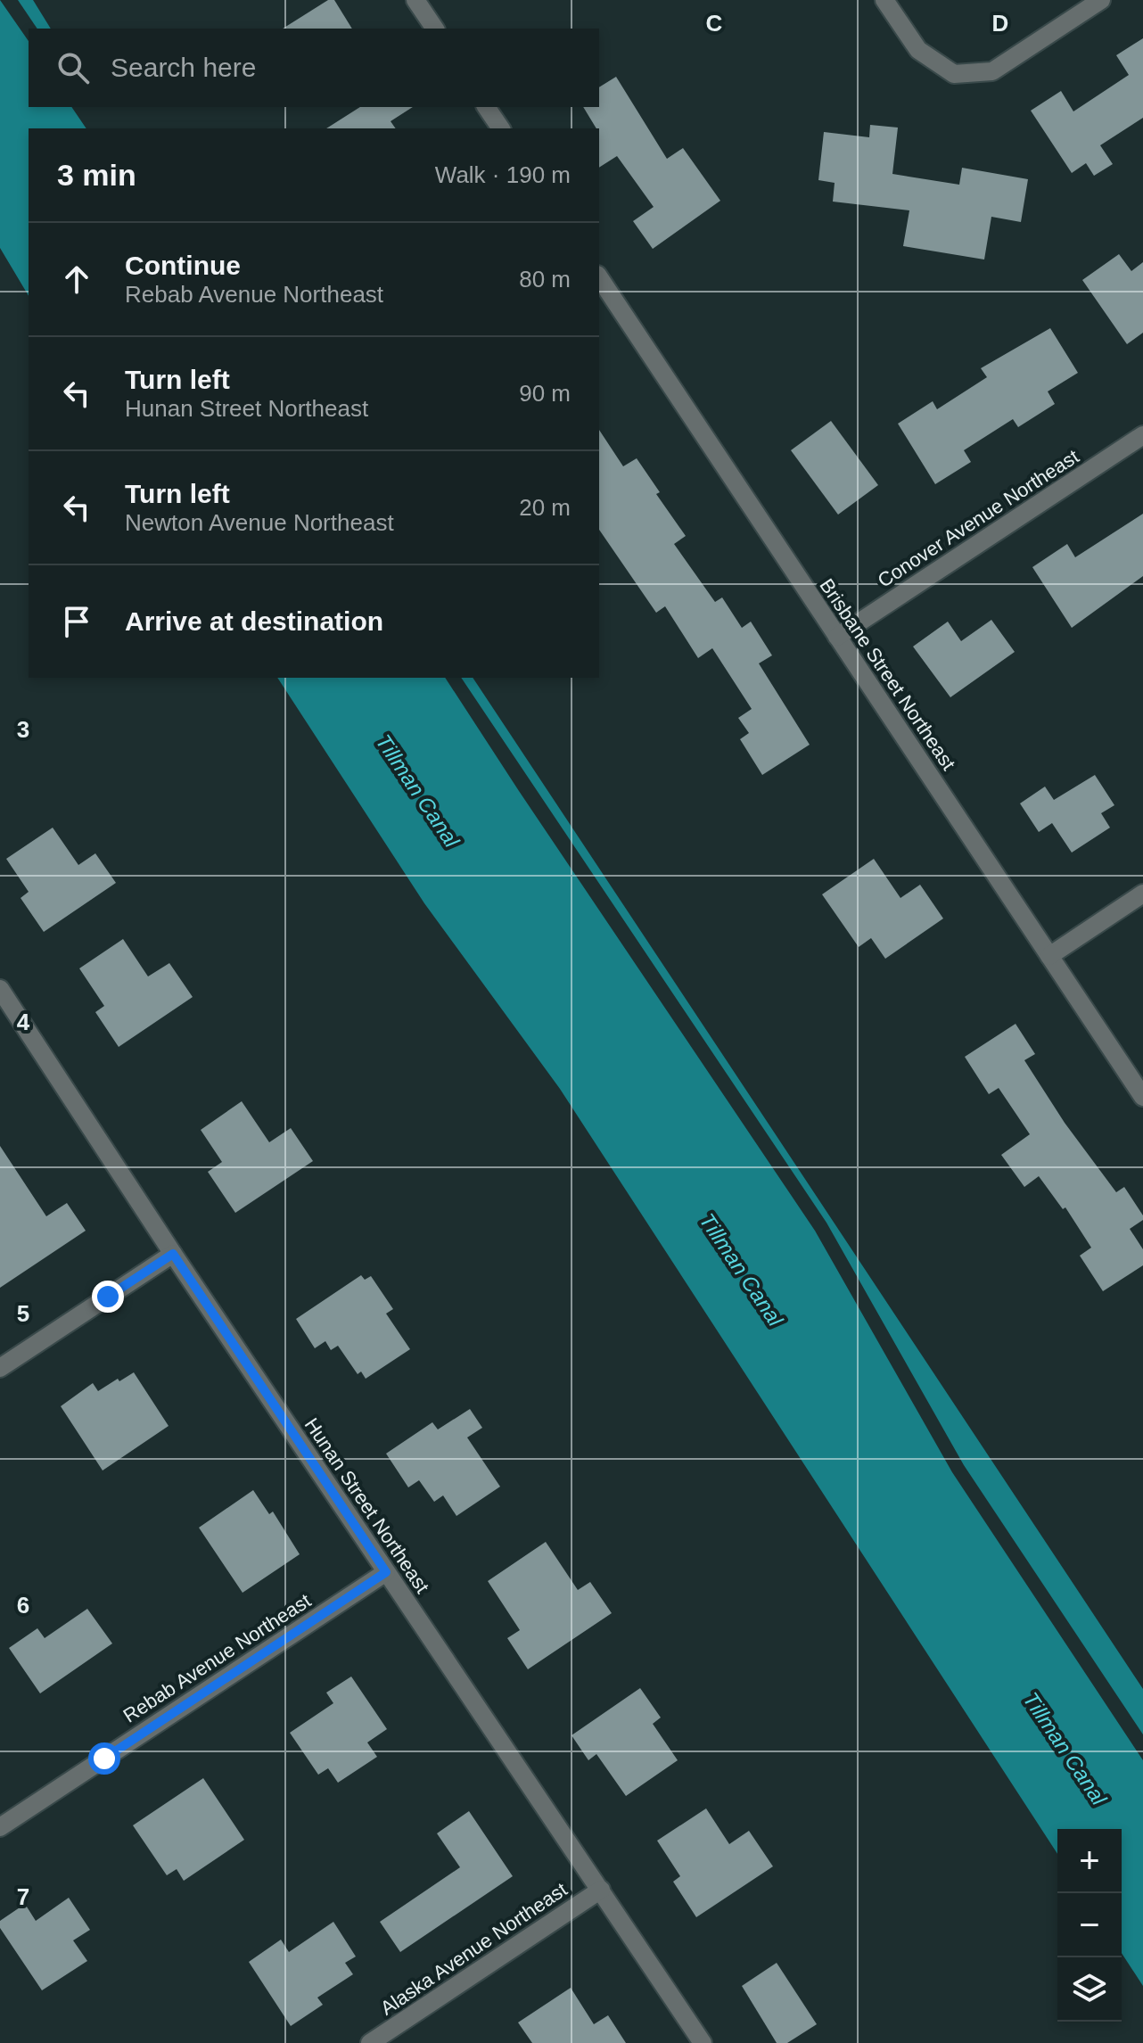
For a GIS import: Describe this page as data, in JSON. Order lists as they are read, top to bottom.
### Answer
{
  "streets": {
    "street": [
      "Conover Avenue Northeast",
      "Brisbane Street Northeast",
      "Hunan Street Northeast",
      "Rebab Avenue Northeast",
      "Alaska Avenue Northeast"
    ]
  },
  "crossings": [
    ["Conover Avenue Northeast", "Brisbane Street Northeast"],
    ["Hunan Street Northeast", "Rebab Avenue Northeast"],
    ["Hunan Street Northeast", "Alaska Avenue Northeast"]
  ],
  "water": ["Tillman Canal"],
  "page": {
    "search": "Search here",
    "heading": ["3 min", "Walk · 190 m"],
    "list": [
      ["Continue", "Rebab Avenue Northeast", "80 m"],
      ["Turn left", "Hunan Street Northeast", "90 m"],
      ["Turn left", "Newton Avenue Northeast", "20 m"],
      "Arrive at destination"
    ],
    "map_buttons": ["+", "−"]
  },
  "grid": {
    "columns": ["C", "D"],
    "rows": [
      "3",
      "4",
      "5",
      "6",
      "7"
    ]
  }
}
